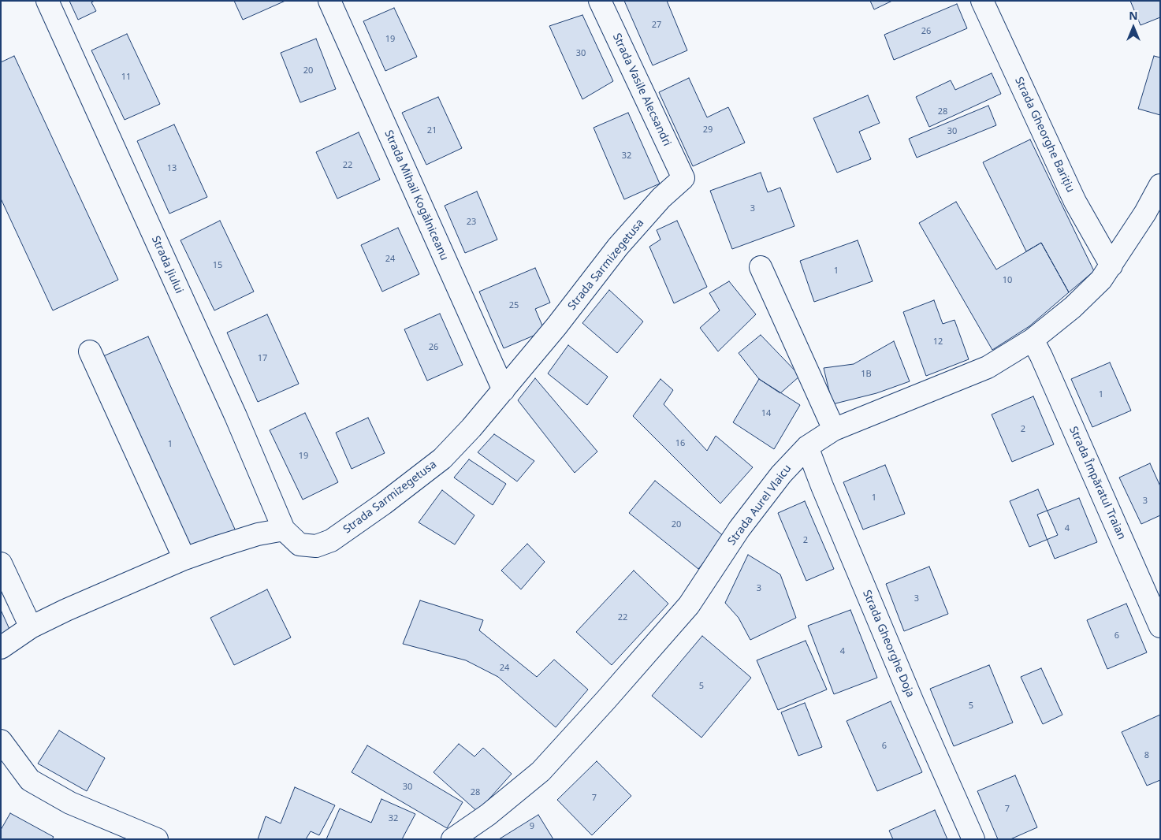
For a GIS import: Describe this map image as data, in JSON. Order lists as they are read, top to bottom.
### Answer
{
  "streets": {
    "street": [
      "Strada Vasile Alecsandri",
      "Strada Gheorghe Barițiu",
      "Strada Mihail Kogălniceanu",
      "Strada Jiului",
      "Strada Sarmizegetusa",
      "Strada Împăratul Traian",
      "Strada Aurel Vlaicu",
      "Strada Gheorghe Doja"
    ]
  },
  "crossings": [
    ["Strada Vasile Alecsandri", "Strada Sarmizegetusa"],
    ["Strada Gheorghe Barițiu", "Strada Aurel Vlaicu"],
    ["Strada Mihail Kogălniceanu", "Strada Sarmizegetusa"],
    ["Strada Jiului", "Strada Sarmizegetusa"],
    ["Strada Împăratul Traian", "Strada Aurel Vlaicu"],
    ["Strada Aurel Vlaicu", "Strada Gheorghe Doja"]
  ],
  "house_numbers": [
    "27",
    "26",
    "19",
    "30",
    "20",
    "11",
    "28",
    "29",
    "21",
    "30",
    "32",
    "22",
    "13",
    "3",
    "23",
    "24",
    "15",
    "1",
    "10",
    "25",
    "12",
    "26",
    "17",
    "1B",
    "1",
    "14",
    "2",
    "16",
    "1",
    "19",
    "1",
    "3",
    "20",
    "4",
    "2",
    "3",
    "3",
    "22",
    "6",
    "4",
    "24",
    "5",
    "5",
    "6",
    "8",
    "30",
    "28",
    "7",
    "7",
    "32",
    "9"
  ],
  "north": "top"
}
